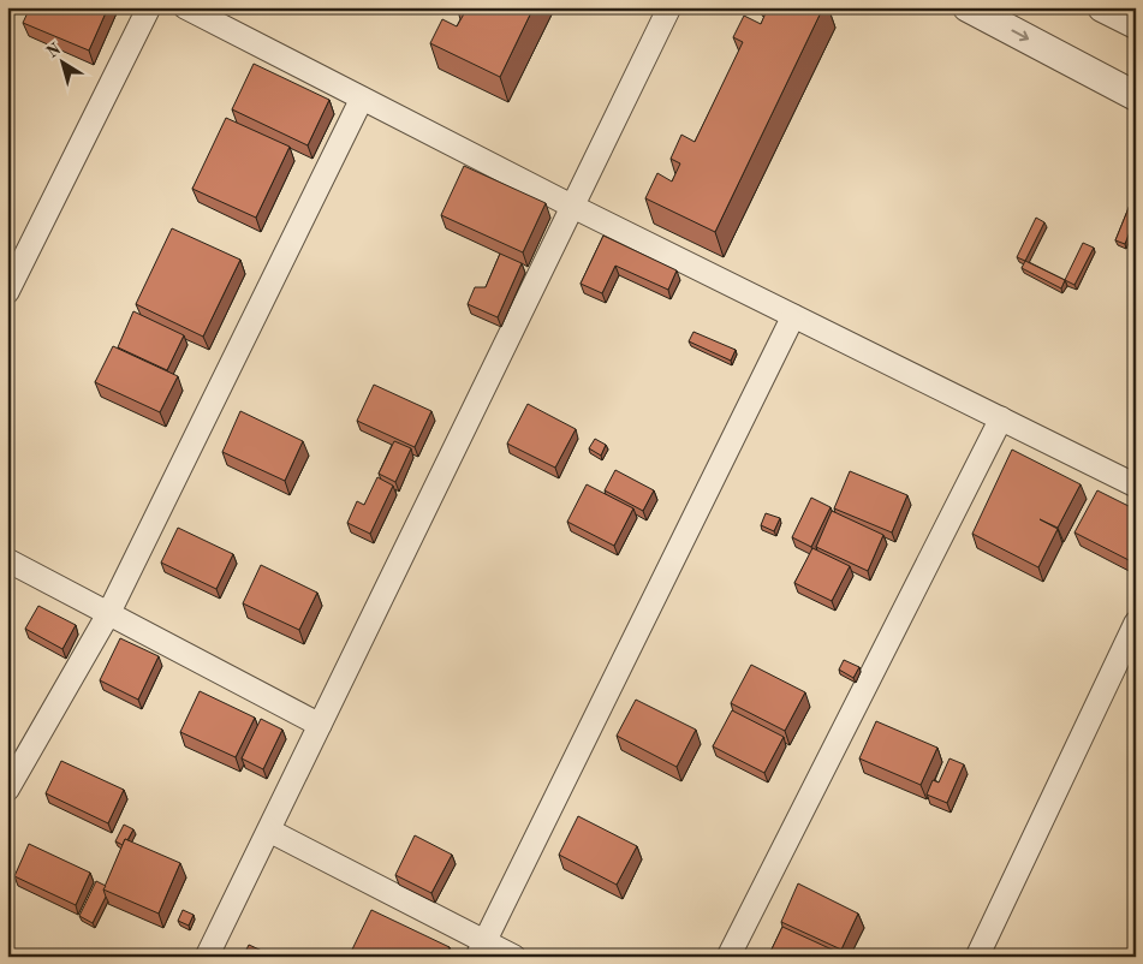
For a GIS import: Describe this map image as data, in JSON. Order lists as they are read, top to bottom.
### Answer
{
  "north": "top left"
}
